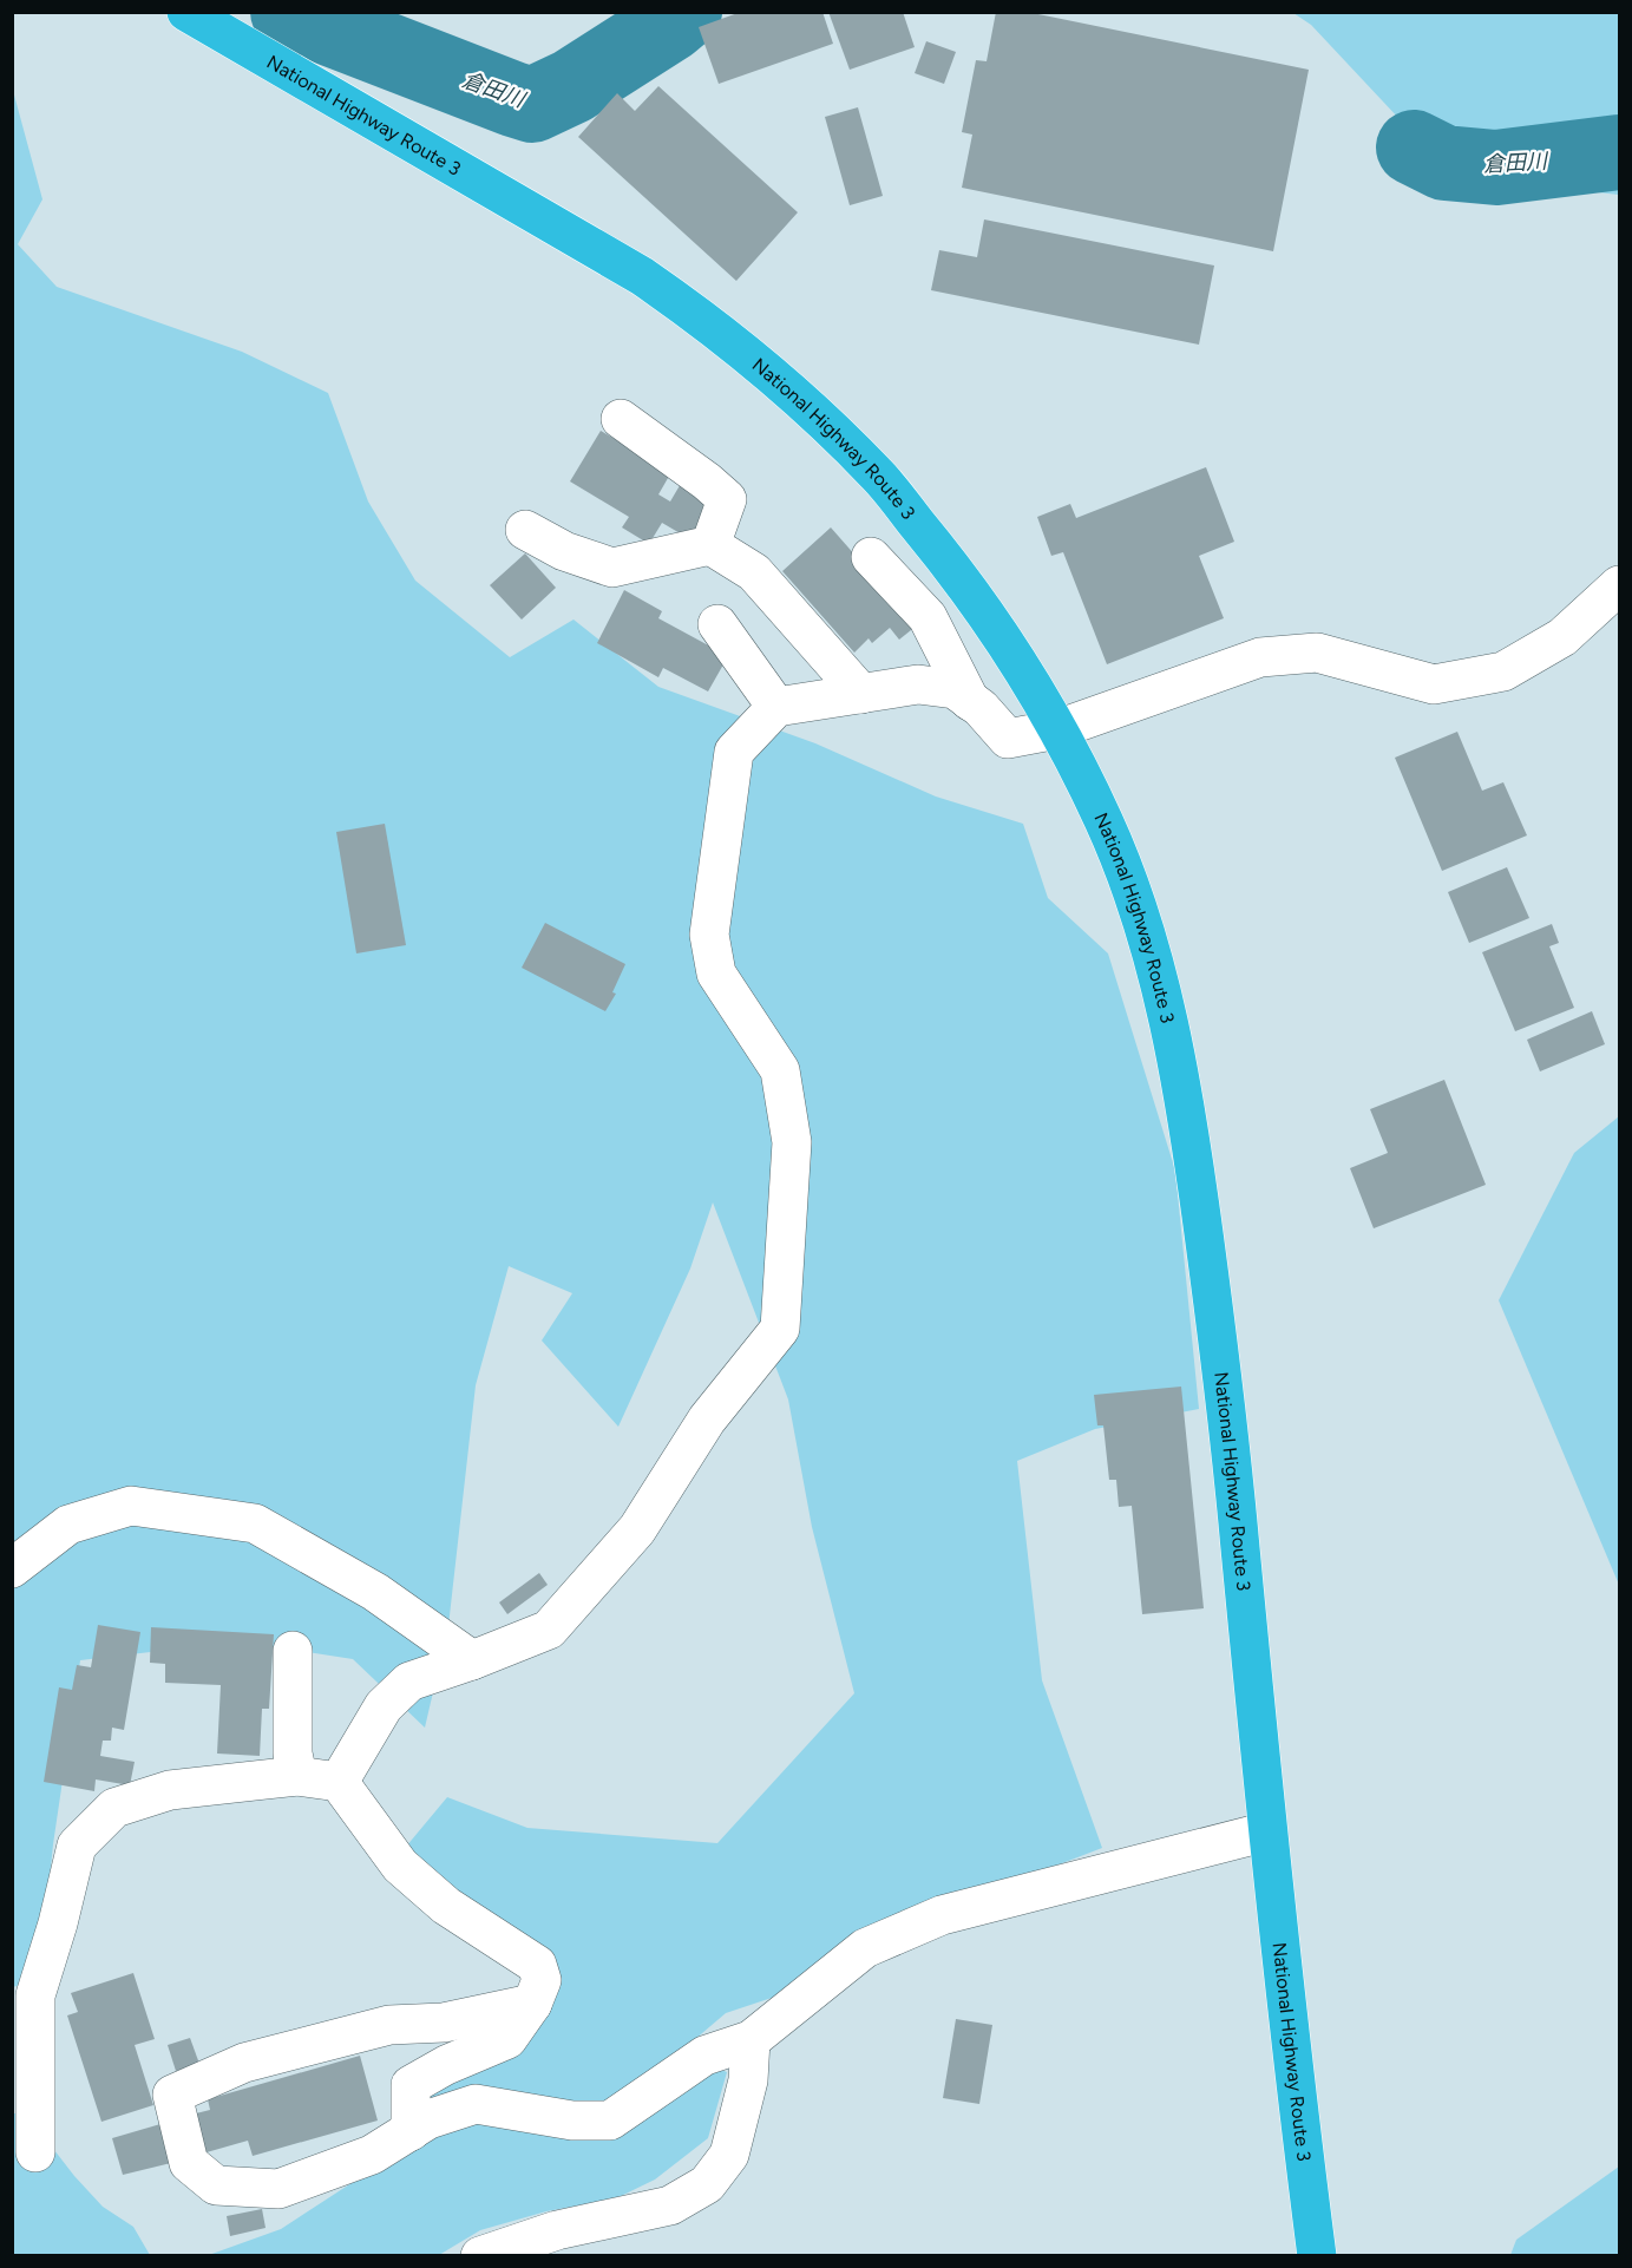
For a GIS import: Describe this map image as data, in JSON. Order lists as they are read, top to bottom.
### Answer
{
  "streets": {
    "highway": ["National Highway Route 3"]
  },
  "water": ["倉田川"]
}
